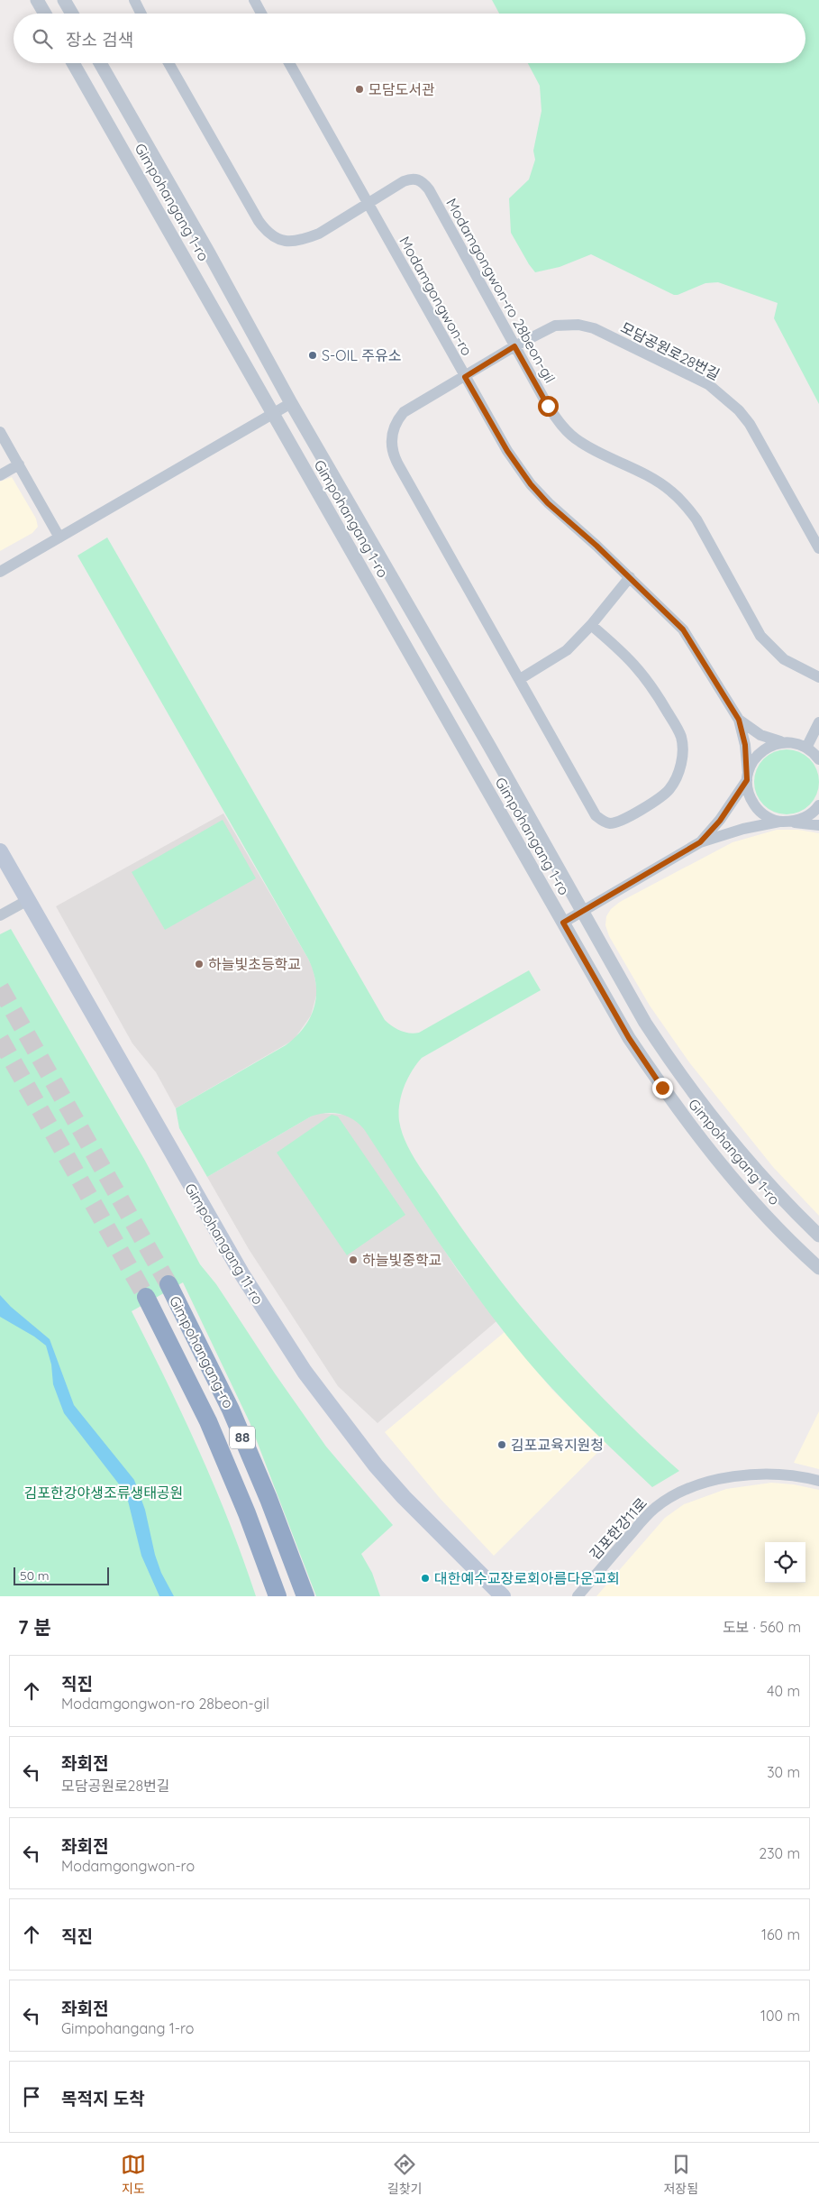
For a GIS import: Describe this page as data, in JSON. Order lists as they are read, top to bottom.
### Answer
{
  "streets": {
    "highway": ["Gimpohangang-ro", "88"],
    "main road": ["Gimpohangang 11-ro"],
    "street": [
      "Gimpohangang 1-ro",
      "Modamgongwon-ro 28beon-gil",
      "Modamgongwon-ro",
      "모담공원로28번길",
      "김포한강11로"
    ]
  },
  "crossings": [
    ["Modamgongwon-ro 28beon-gil", "Modamgongwon-ro"],
    ["Modamgongwon-ro 28beon-gil", "모담공원로28번길"],
    ["Modamgongwon-ro", "모담공원로28번길"]
  ],
  "parks": ["김포한강야생조류생태공원"],
  "places": [
    "모담도서관",
    "S-OIL 주유소",
    "하늘빛초등학교",
    "하늘빛중학교",
    "김포교육지원청",
    "대한예수교장로회아름다운교회"
  ],
  "scale_bar": "50 m",
  "page": {
    "search": "장소 검색",
    "scale": "50 m",
    "heading": ["7 분", "도보 · 560 m"],
    "list": [
      ["직진", "Modamgongwon-ro 28beon-gil", "40 m"],
      ["좌회전", "모담공원로28번길", "30 m"],
      ["좌회전", "Modamgongwon-ro", "230 m"],
      ["직진", "160 m"],
      ["좌회전", "Gimpohangang 1-ro", "100 m"],
      "목적지 도착"
    ],
    "nav": ["지도", "길찾기", "저장됨"]
  }
}
